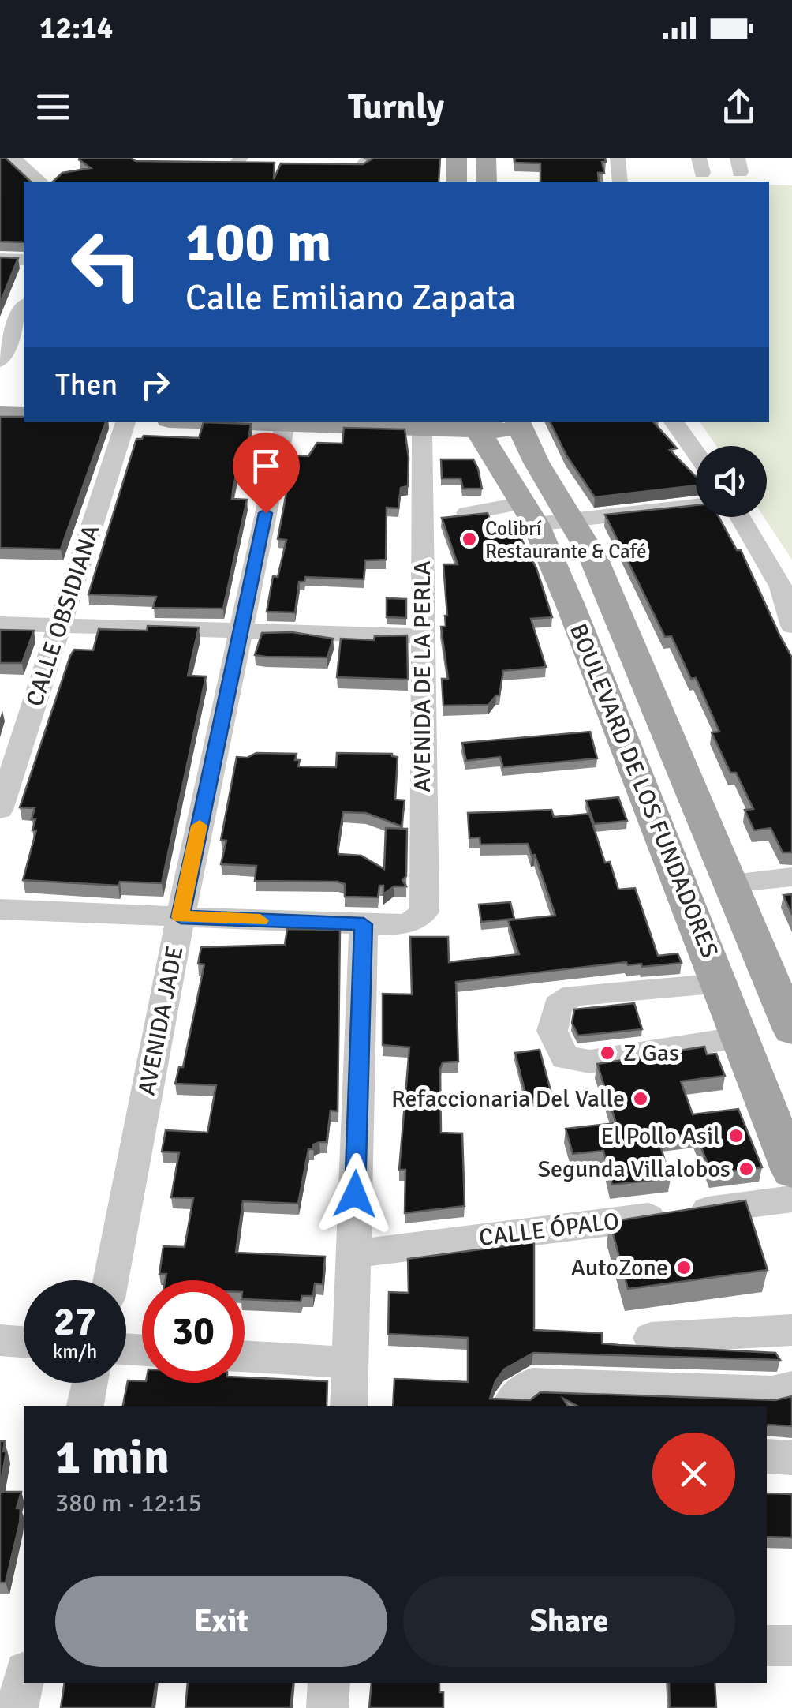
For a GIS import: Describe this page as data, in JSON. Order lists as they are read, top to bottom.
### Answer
{
  "streets": {
    "main road": ["BOULEVARD DE LOS FUNDADORES"],
    "street": [
      "CALLE OBSIDIANA",
      "AVENIDA DE LA PERLA",
      "AVENIDA JADE",
      "CALLE ÓPALO"
    ]
  },
  "places": [
    "Colibrí Restaurante & Café",
    "Z Gas",
    "Refaccionaria Del Valle",
    "El Pollo Asil",
    "Segunda Villalobos",
    "AutoZone"
  ],
  "page": {
    "status": "12:14",
    "header": "Turnly",
    "turn": ["100 m", "Calle Emiliano Zapata"],
    "then": "Then",
    "speed": "27 km/h",
    "limit": "30",
    "heading": ["1 min", "380 m · 12:15"],
    "buttons": ["Exit", "Share"]
  }
}
